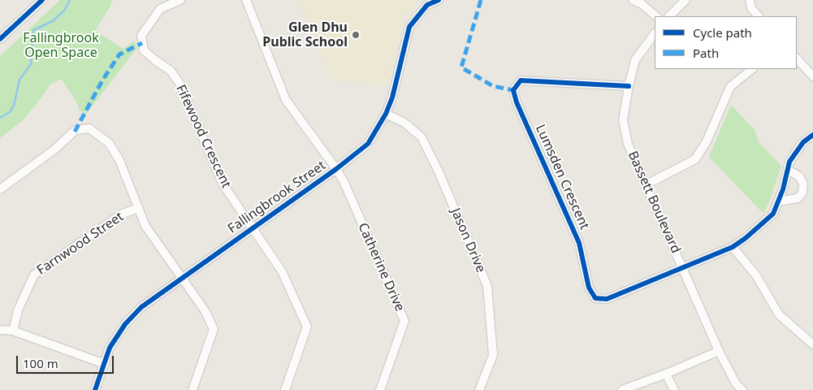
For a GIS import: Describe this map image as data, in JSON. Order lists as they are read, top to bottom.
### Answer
{
  "streets": {
    "street": [
      "Fifewood Crescent",
      "Lumsden Crescent",
      "Fallingbrook Street",
      "Bassett Boulevard",
      "Jason Drive",
      "Farnwood Street",
      "Catherine Drive"
    ]
  },
  "crossings": [
    ["Fifewood Crescent", "Fallingbrook Street"],
    ["Lumsden Crescent", "Bassett Boulevard"],
    ["Fallingbrook Street", "Jason Drive"],
    ["Fallingbrook Street", "Catherine Drive"]
  ],
  "parks": ["Fallingbrook Open Space"],
  "places": ["Glen Dhu Public School"],
  "legend": ["Cycle path", "Path"],
  "scale_bar": "100 m"
}
